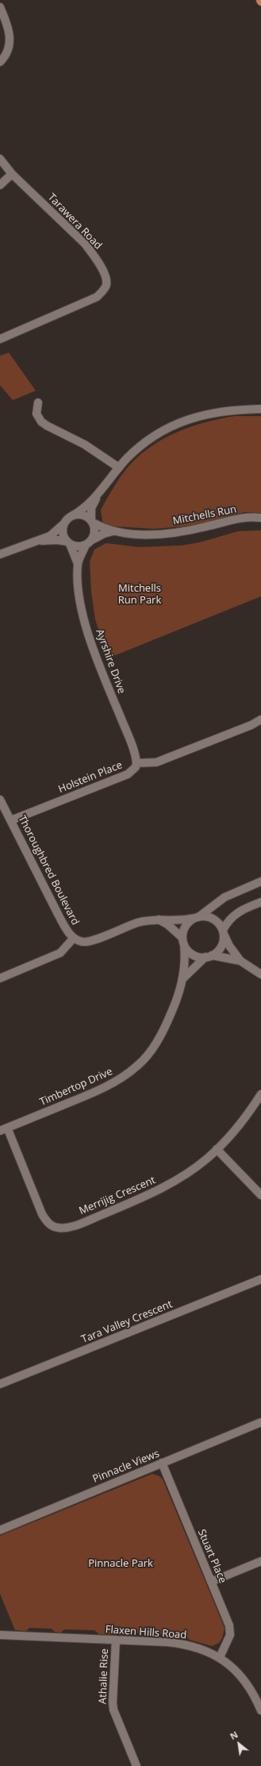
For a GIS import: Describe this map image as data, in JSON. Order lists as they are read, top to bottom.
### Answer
{
  "streets": {
    "street": [
      "Tarawera Road",
      "Mitchells Run",
      "Ayrshire Drive",
      "Holstein Place",
      "Thoroughbred Boulevard",
      "Timbertop Drive",
      "Merrijig Crescent",
      "Tara Valley Crescent",
      "Pinnacle Views",
      "Stuart Place",
      "Flaxen Hills Road",
      "Athalie Rise"
    ]
  },
  "crossings": [
    ["Mitchells Run", "Ayrshire Drive"],
    ["Ayrshire Drive", "Holstein Place"],
    ["Holstein Place", "Thoroughbred Boulevard"],
    ["Thoroughbred Boulevard", "Timbertop Drive"],
    ["Timbertop Drive", "Merrijig Crescent"],
    ["Pinnacle Views", "Stuart Place"],
    ["Stuart Place", "Flaxen Hills Road"],
    ["Flaxen Hills Road", "Athalie Rise"]
  ],
  "parks": ["Mitchells Run Park", "Pinnacle Park"],
  "north": "top left"
}
